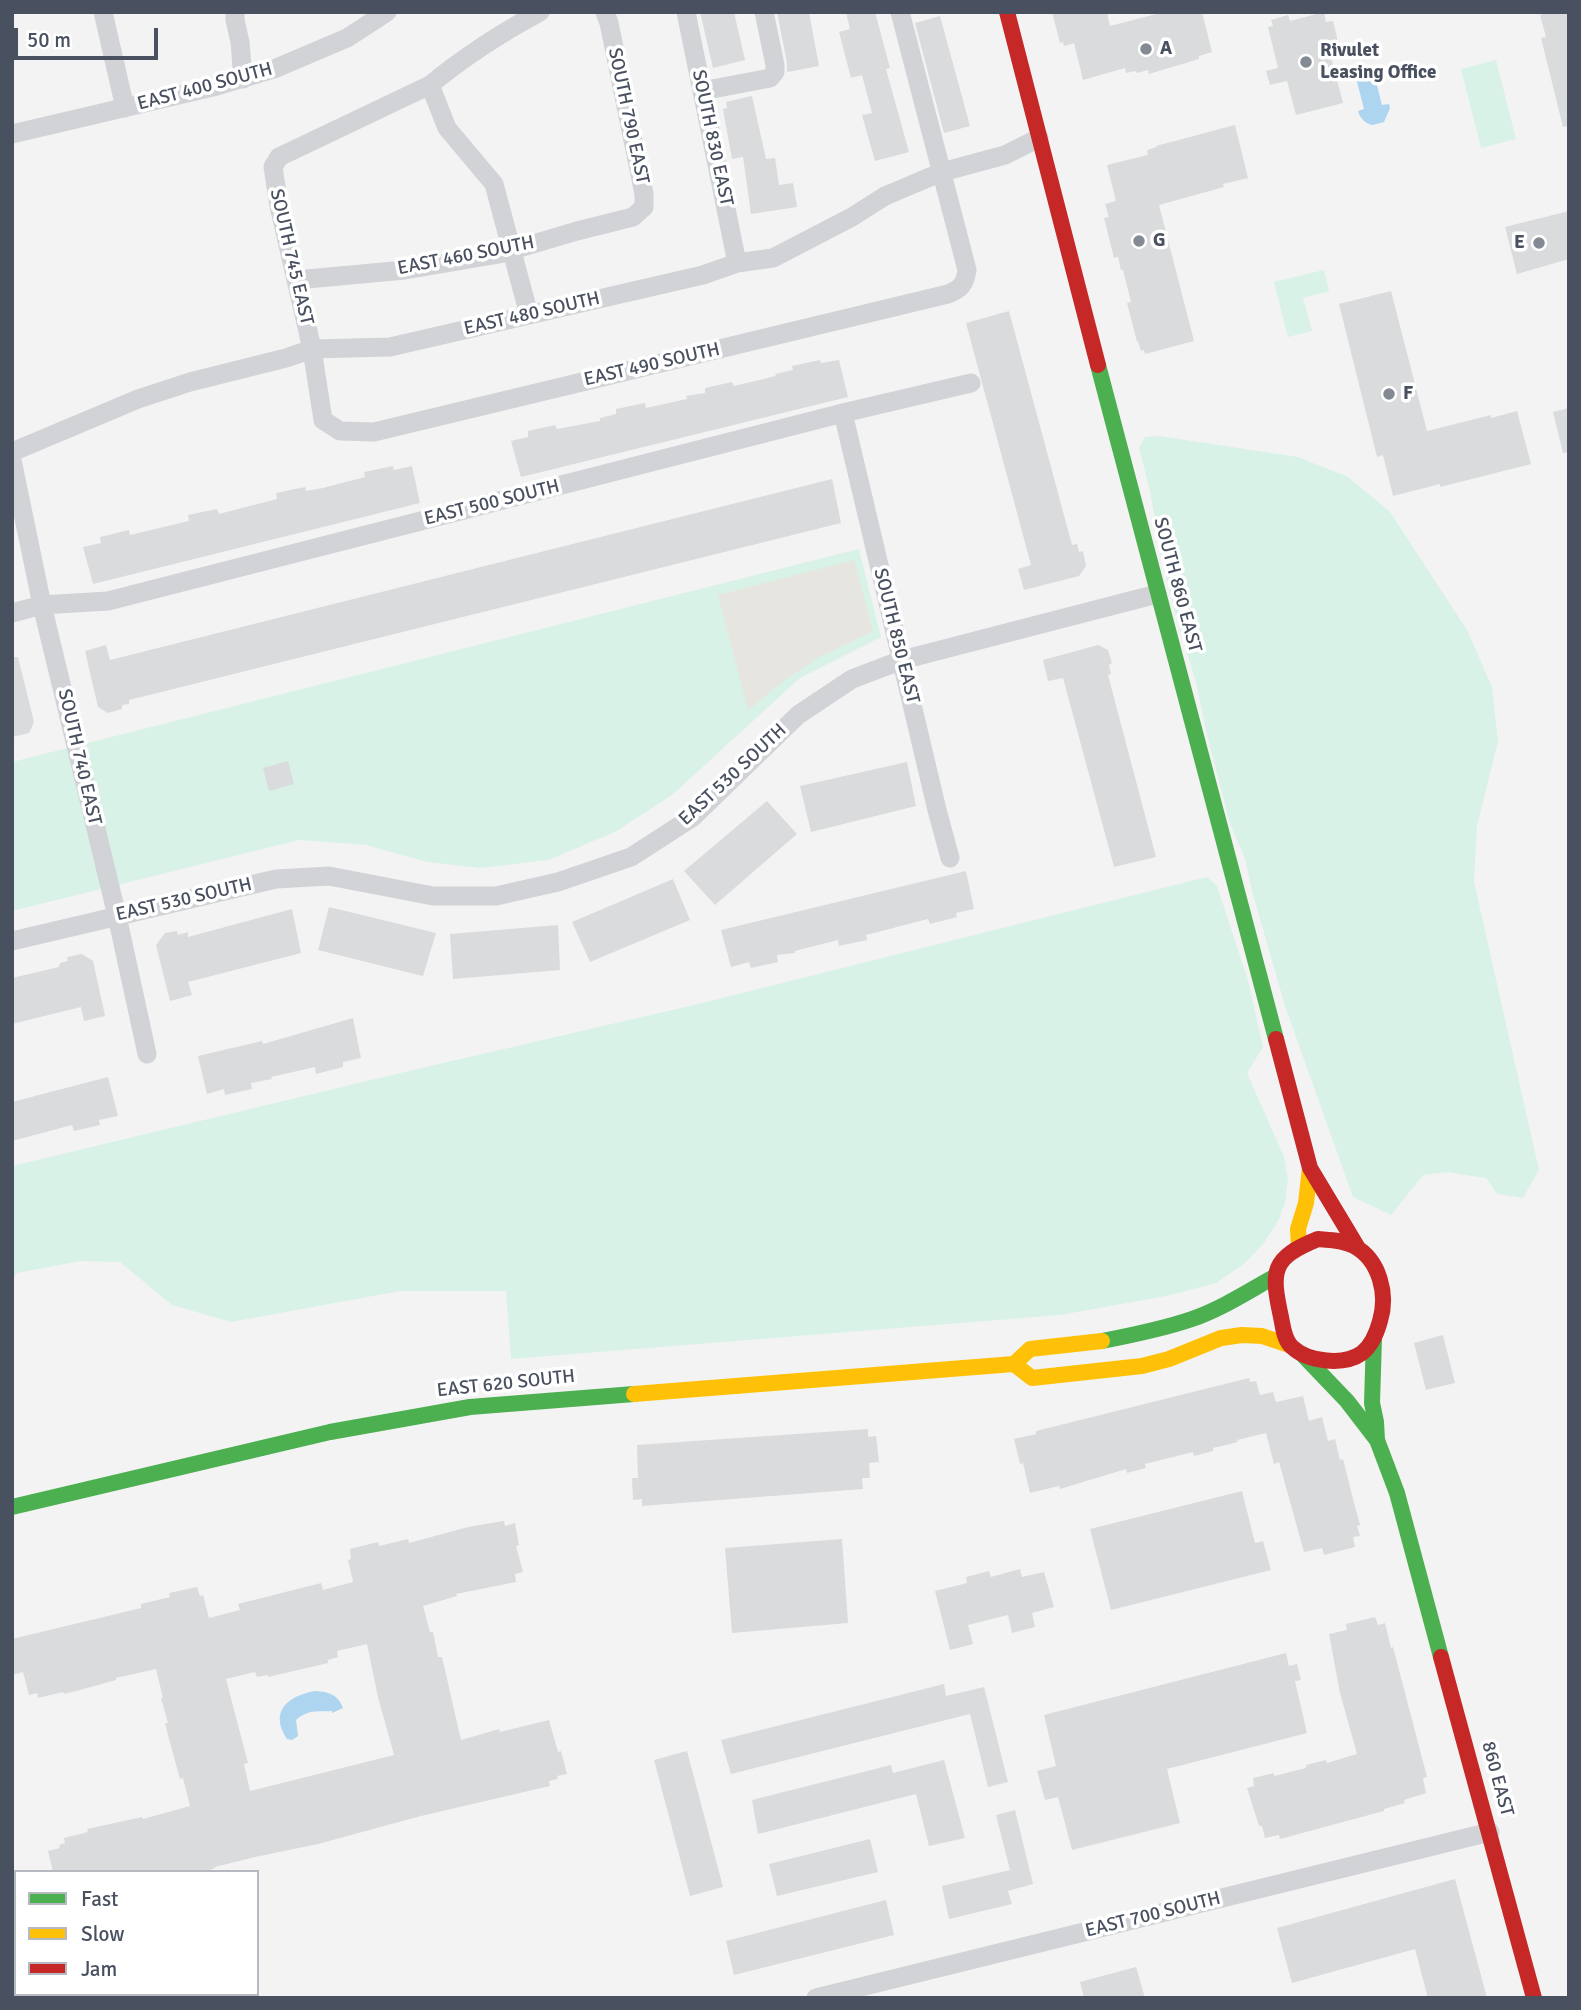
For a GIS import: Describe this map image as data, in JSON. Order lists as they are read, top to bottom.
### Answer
{
  "streets": {
    "street": [
      "EAST 400 SOUTH",
      "SOUTH 790 EAST",
      "SOUTH 830 EAST",
      "EAST 460 SOUTH",
      "SOUTH 745 EAST",
      "EAST 480 SOUTH",
      "EAST 490 SOUTH",
      "EAST 500 SOUTH",
      "SOUTH 860 EAST",
      "SOUTH 850 EAST",
      "SOUTH 740 EAST",
      "EAST 530 SOUTH",
      "EAST 620 SOUTH",
      "860 EAST",
      "EAST 700 SOUTH"
    ]
  },
  "crossings": [
    ["SOUTH 790 EAST", "EAST 460 SOUTH"],
    ["SOUTH 830 EAST", "EAST 480 SOUTH"],
    ["EAST 460 SOUTH", "SOUTH 745 EAST"],
    ["SOUTH 745 EAST", "EAST 480 SOUTH"],
    ["SOUTH 745 EAST", "EAST 490 SOUTH"],
    ["EAST 480 SOUTH", "EAST 490 SOUTH"],
    ["EAST 480 SOUTH", "SOUTH 860 EAST"],
    ["EAST 500 SOUTH", "SOUTH 850 EAST"],
    ["EAST 500 SOUTH", "SOUTH 740 EAST"],
    ["SOUTH 860 EAST", "EAST 530 SOUTH"],
    ["SOUTH 860 EAST", "EAST 620 SOUTH"],
    ["SOUTH 850 EAST", "EAST 530 SOUTH"],
    ["SOUTH 740 EAST", "EAST 530 SOUTH"],
    ["860 EAST", "EAST 700 SOUTH"]
  ],
  "places": [
    "A",
    "Rivulet Leasing Office",
    "G",
    "E",
    "F"
  ],
  "legend": ["Fast", "Slow", "Jam"],
  "scale_bar": "50 m"
}
